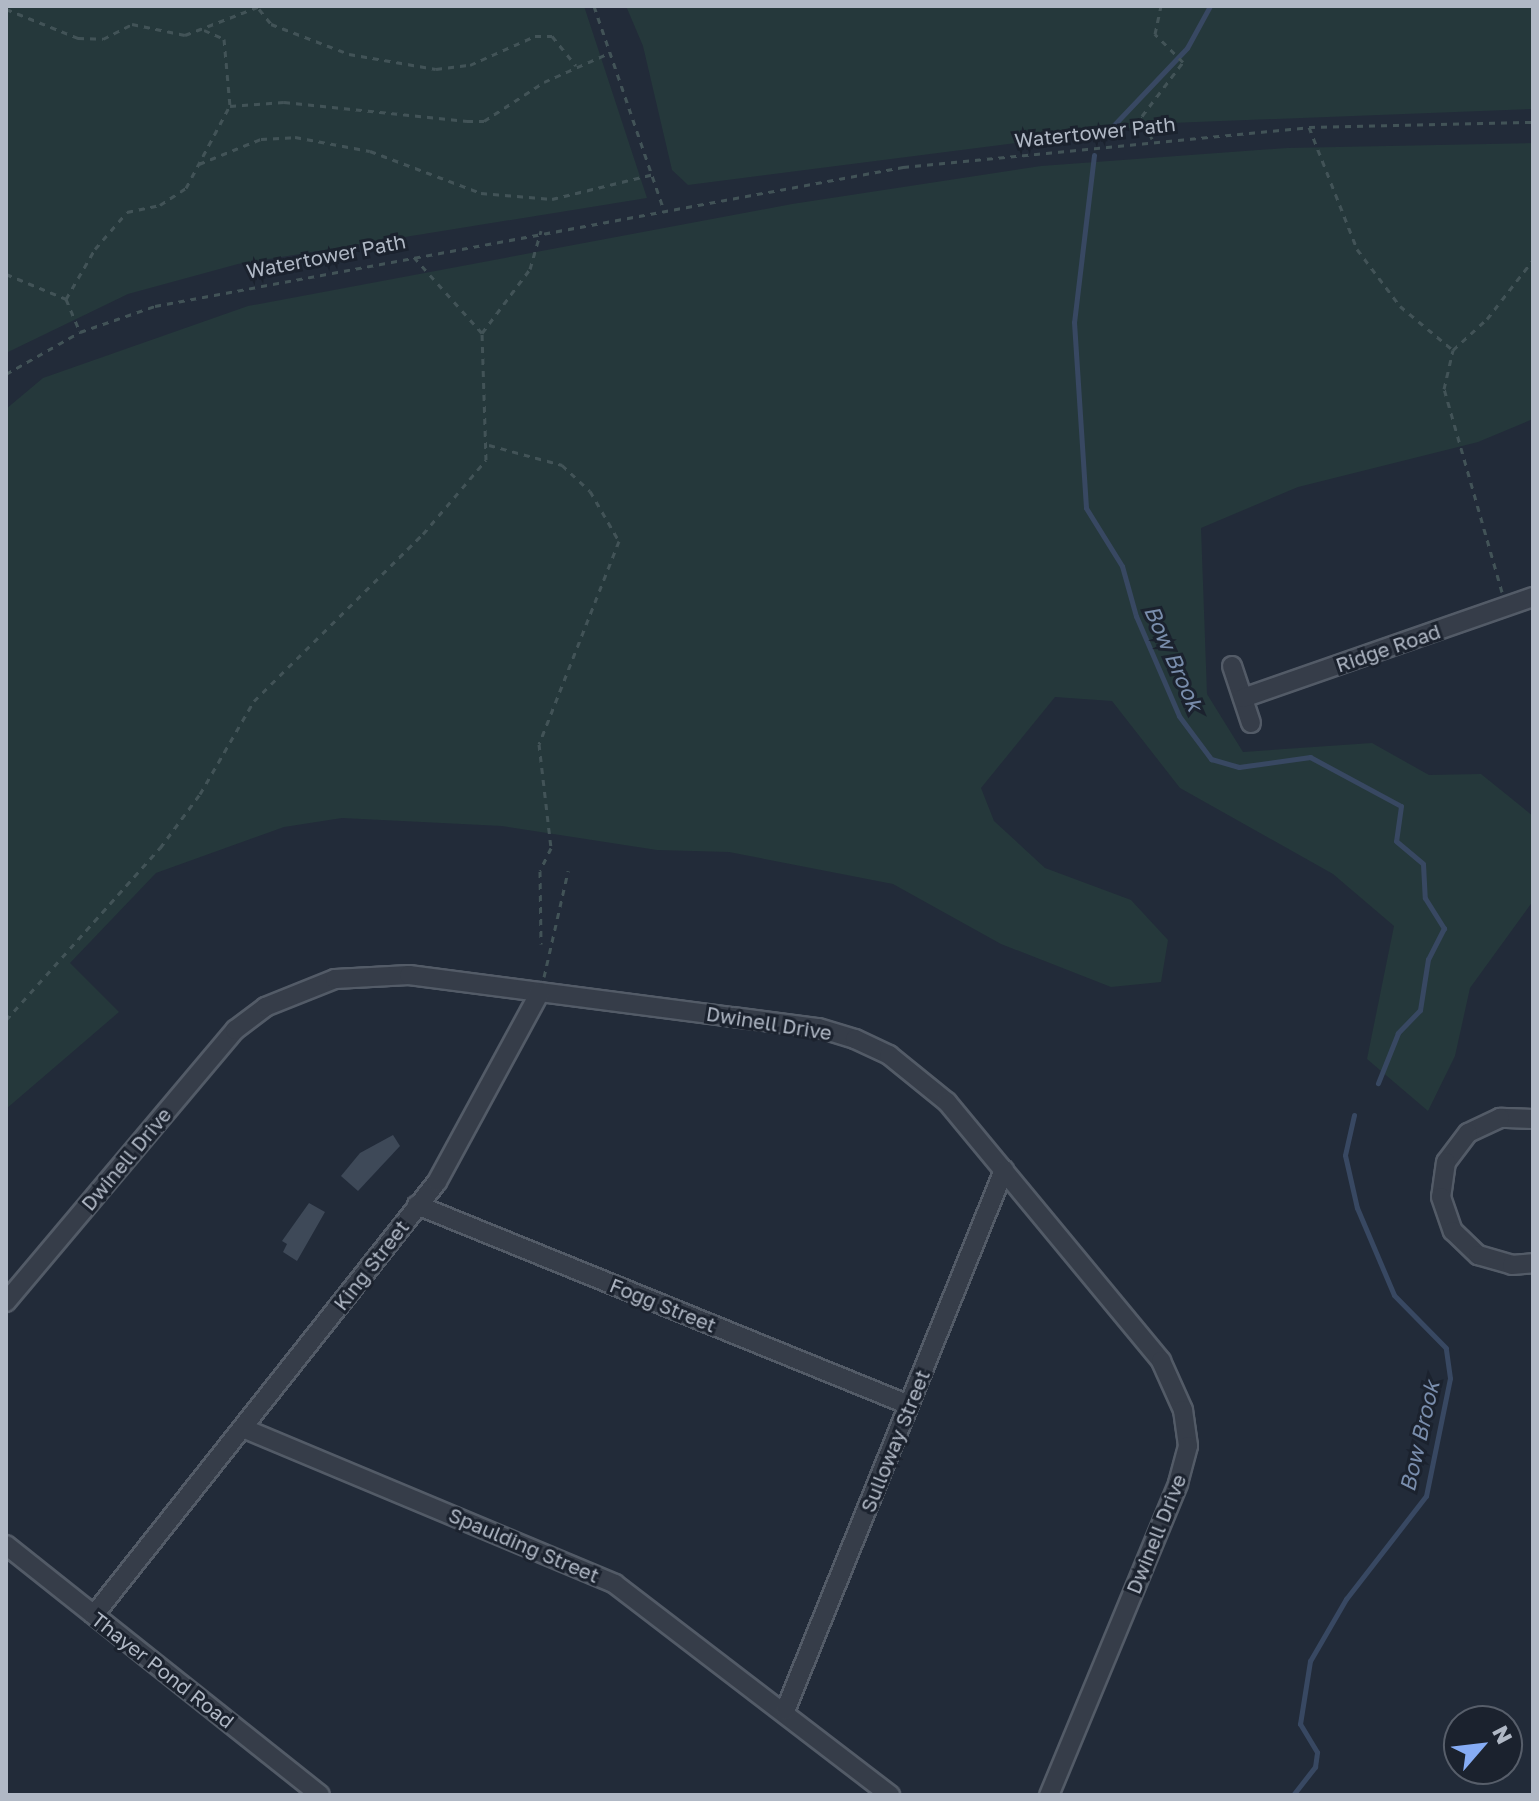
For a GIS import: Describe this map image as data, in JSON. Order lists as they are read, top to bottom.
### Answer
{
  "streets": {
    "street": [
      "Ridge Road",
      "Dwinell Drive",
      "King Street",
      "Fogg Street",
      "Sulloway Street",
      "Spaulding Street",
      "Thayer Pond Road"
    ],
    "path": ["Watertower Path"]
  },
  "crossings": [
    ["Dwinell Drive", "King Street"],
    ["Dwinell Drive", "Sulloway Street"],
    ["King Street", "Fogg Street"],
    ["King Street", "Spaulding Street"],
    ["King Street", "Thayer Pond Road"],
    ["Fogg Street", "Sulloway Street"],
    ["Sulloway Street", "Spaulding Street"]
  ],
  "water": ["Bow Brook"],
  "north": "top right"
}
